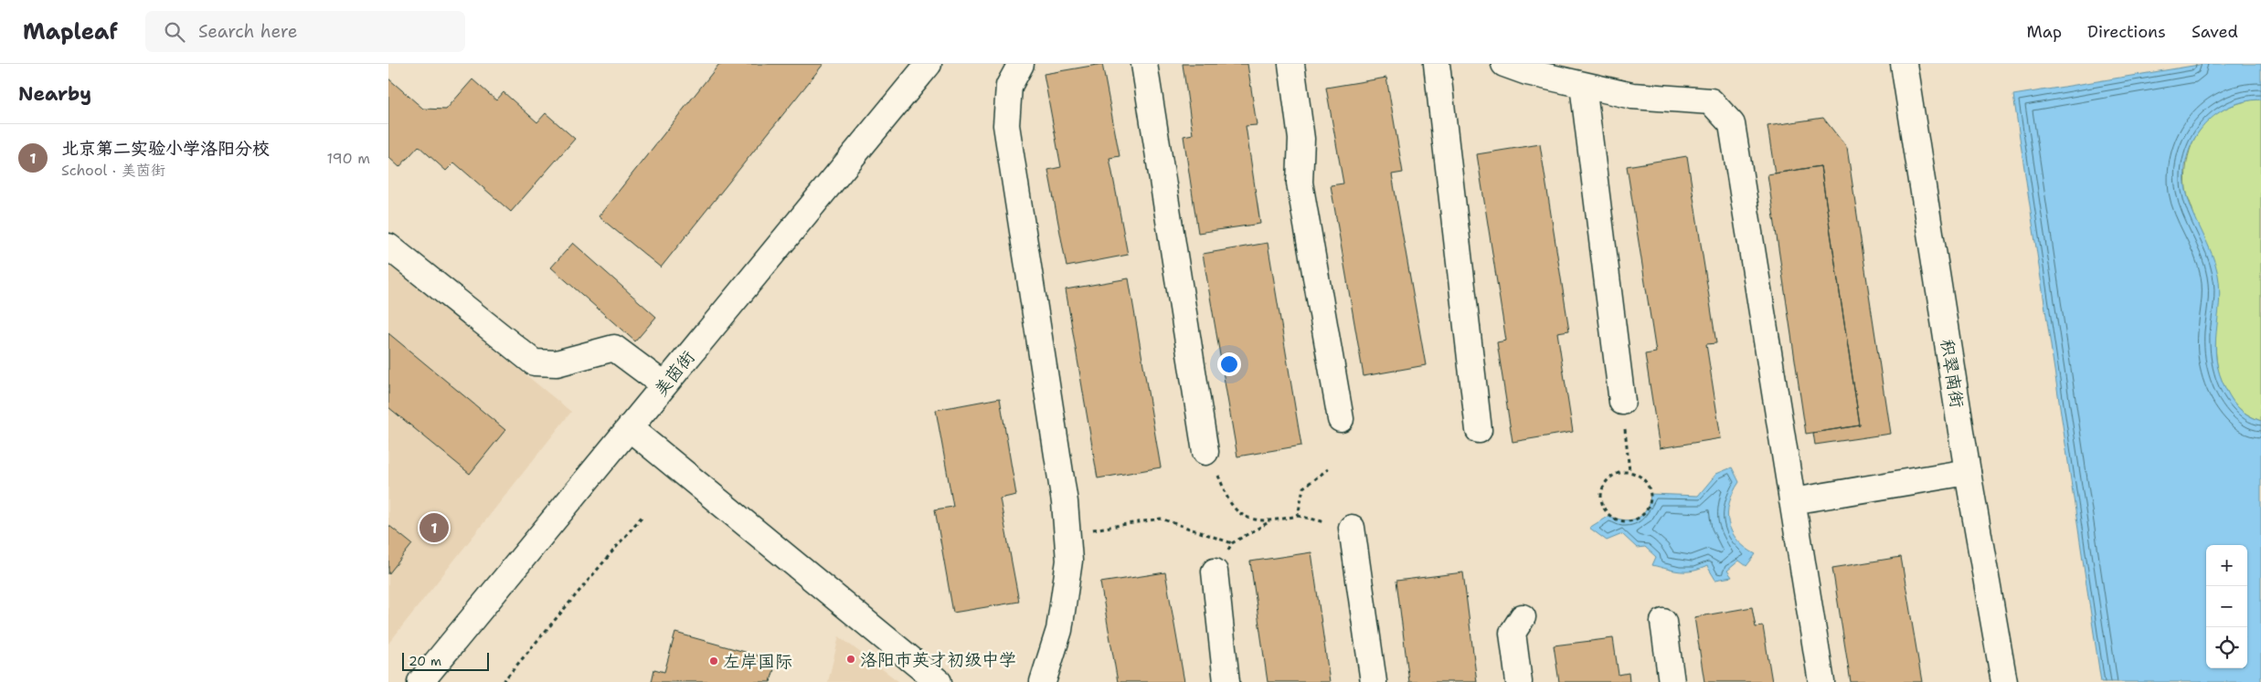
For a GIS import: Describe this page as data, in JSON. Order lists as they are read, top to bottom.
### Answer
{
  "streets": {
    "street": ["美茵街", "积翠南街"]
  },
  "places": ["洛阳市英才初级中学", "左岸国际"],
  "scale_bar": "20 m",
  "page": {
    "header": "Mapleaf",
    "search": "Search here",
    "nav": ["Map", "Directions", "Saved"],
    "heading": "Nearby",
    "list": [
      {
        "mark": "1",
        "name": "北京第二实验小学洛阳分校",
        "note": "School · 美茵街",
        "value": "190 m"
      }
    ],
    "pins": "1",
    "map_buttons": ["+", "−"],
    "scale": "20 m"
  }
}
